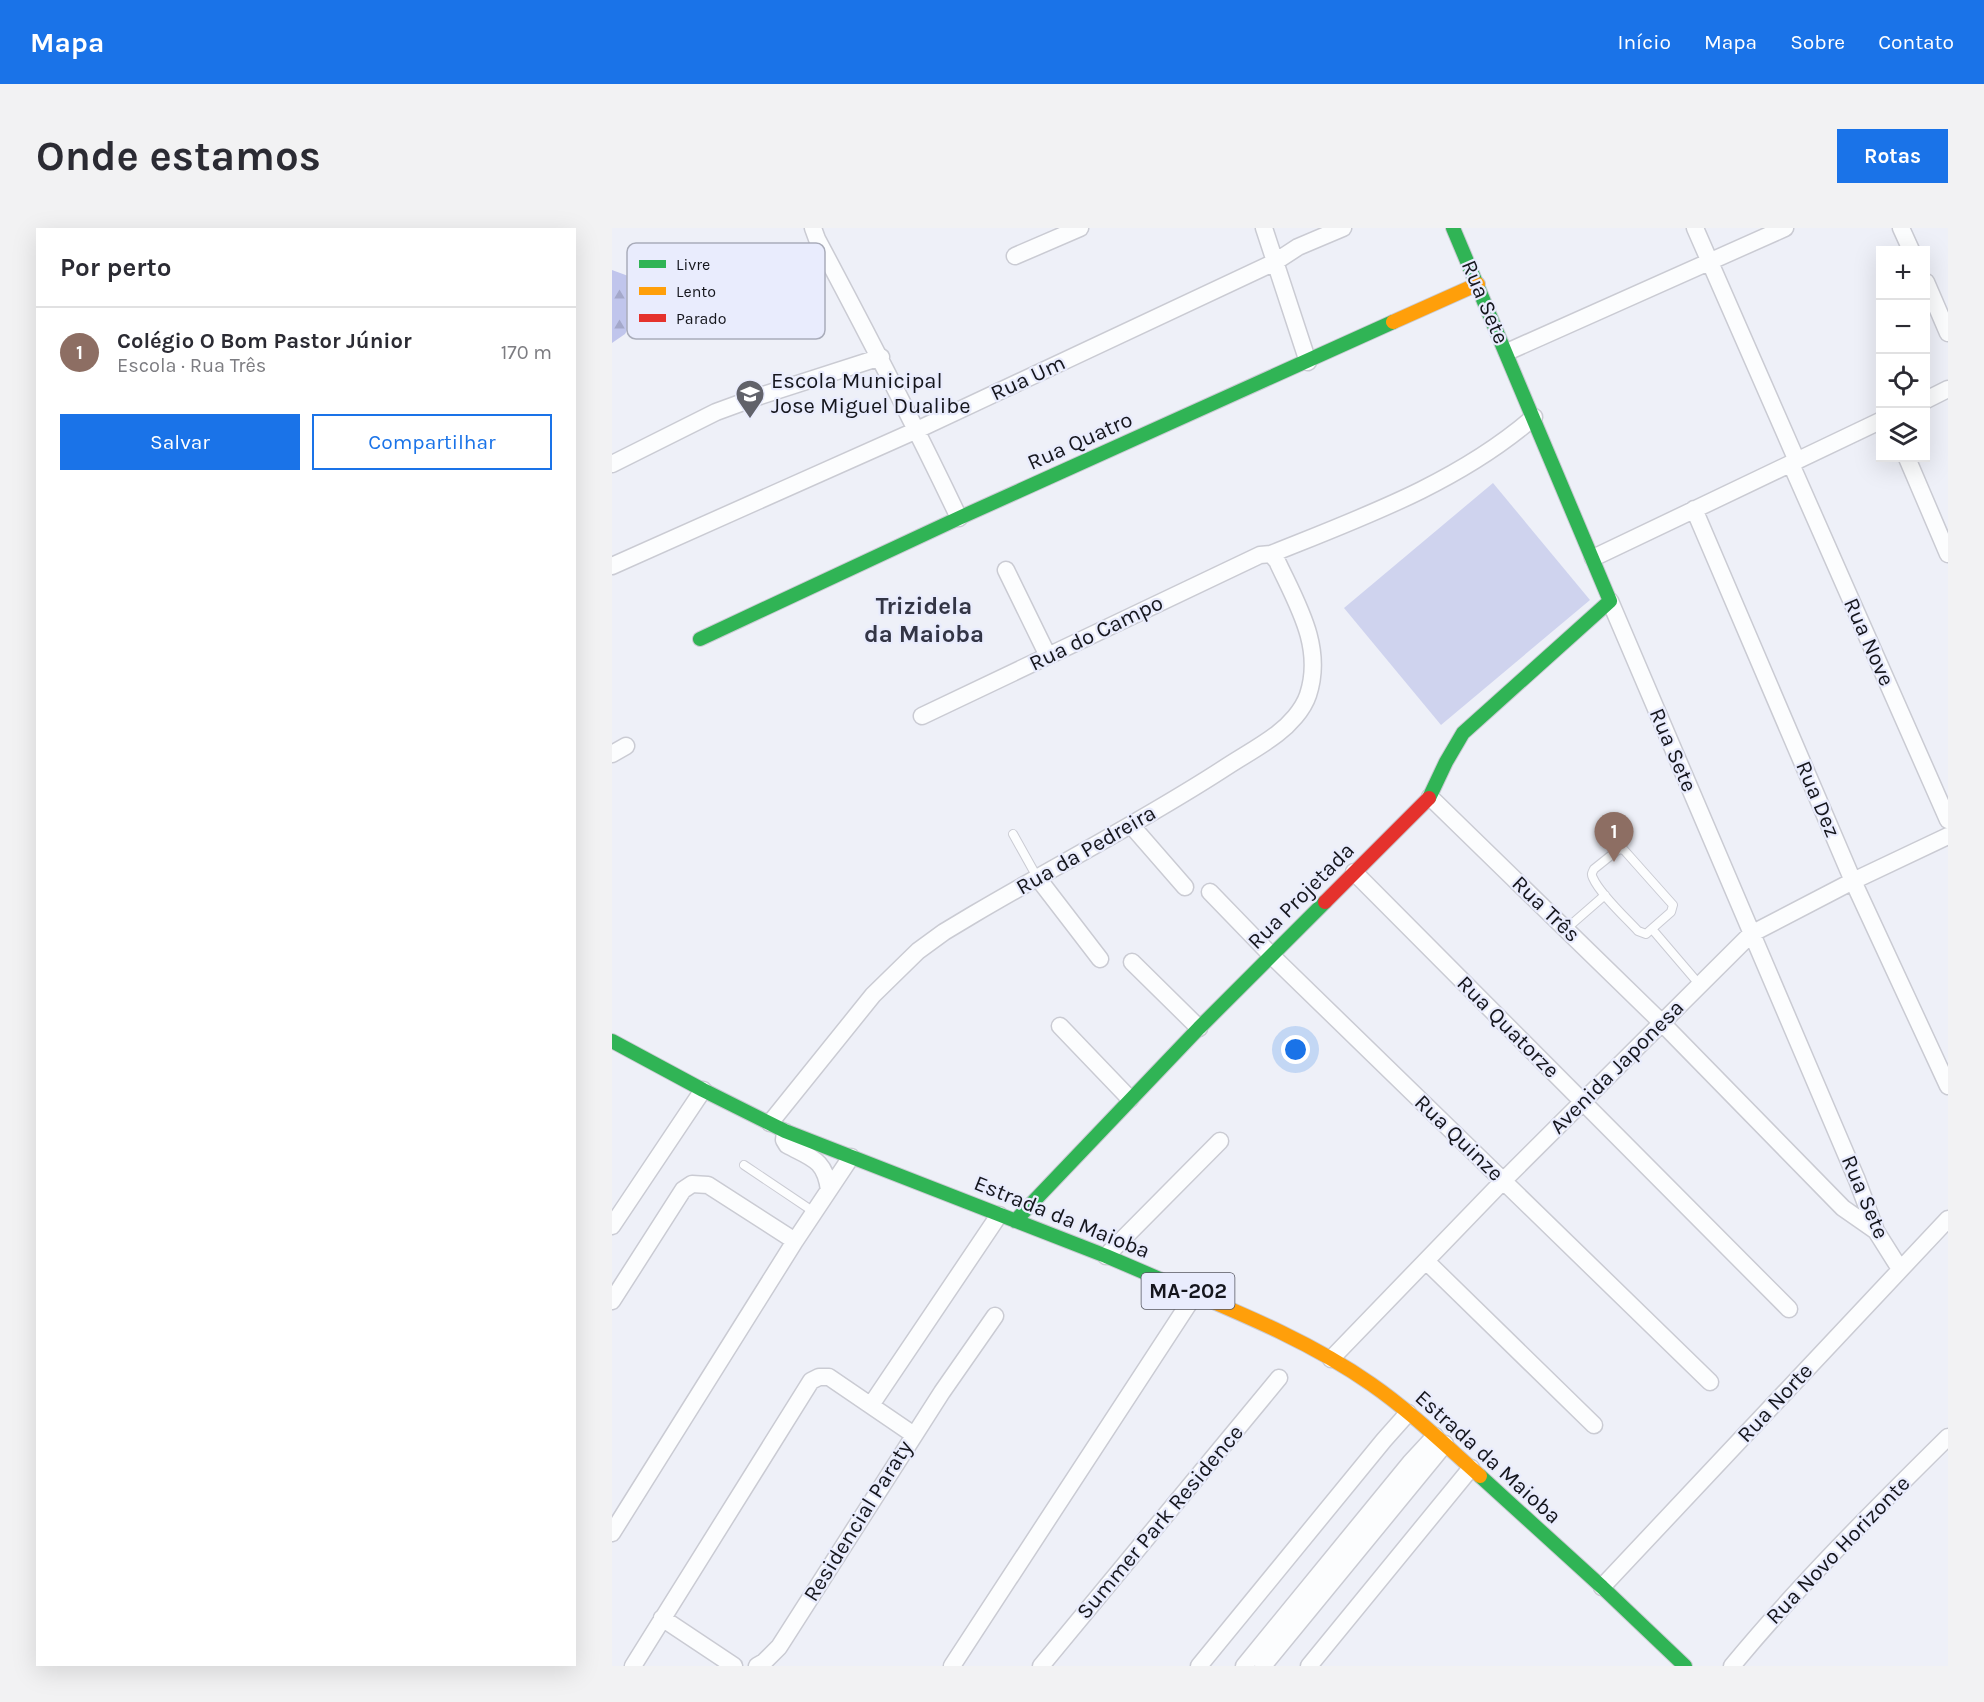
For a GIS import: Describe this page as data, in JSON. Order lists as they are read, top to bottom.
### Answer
{
  "streets": {
    "street": [
      "Rua Sete",
      "Rua Um",
      "Rua Quatro",
      "Rua do Campo",
      "Rua Nove",
      "Rua Dez",
      "Rua da Pedreira",
      "Rua Projetada",
      "Rua Três",
      "Rua Quatorze",
      "Avenida Japonesa",
      "Rua Quinze",
      "Estrada da Maioba",
      "MA-202",
      "Rua Norte",
      "Residencial Paraty",
      "Summer Park Residence",
      "Rua Novo Horizonte"
    ]
  },
  "crossings": [
    ["Rua Sete", "Rua Quatro"],
    ["Rua Sete", "Rua do Campo"],
    ["Rua Sete", "Rua Projetada"],
    ["Rua Sete", "Rua Três"],
    ["Rua Sete", "Avenida Japonesa"],
    ["Rua Sete", "Rua Norte"],
    ["Rua do Campo", "Rua da Pedreira"],
    ["Rua Dez", "Avenida Japonesa"],
    ["Rua da Pedreira", "Estrada da Maioba"],
    ["Rua Projetada", "Rua Três"],
    ["Rua Projetada", "Rua Quatorze"],
    ["Rua Projetada", "Rua Quinze"],
    ["Rua Projetada", "Estrada da Maioba"],
    ["Rua Três", "Avenida Japonesa"],
    ["Rua Quatorze", "Avenida Japonesa"],
    ["Avenida Japonesa", "Rua Quinze"],
    ["Avenida Japonesa", "Estrada da Maioba"],
    ["Estrada da Maioba", "Rua Norte"]
  ],
  "districts": ["Trizidela da Maioba"],
  "places": {
    "school or university": ["Escola Municipal Jose Miguel Dualibe"]
  },
  "legend": ["Livre", "Lento", "Parado"],
  "page": {
    "header": "Mapa",
    "nav": [
      "Início",
      "Mapa",
      "Sobre",
      "Contato"
    ],
    "buttons": [
      "Rotas",
      ["Salvar", "Compartilhar"]
    ],
    "title": "Onde estamos",
    "heading": "Por perto",
    "map_buttons": ["+", "−"],
    "list": [
      {
        "mark": "1",
        "name": "Colégio O Bom Pastor Júnior",
        "note": "Escola · Rua Três",
        "value": "170 m"
      }
    ],
    "pins": "1"
  }
}
